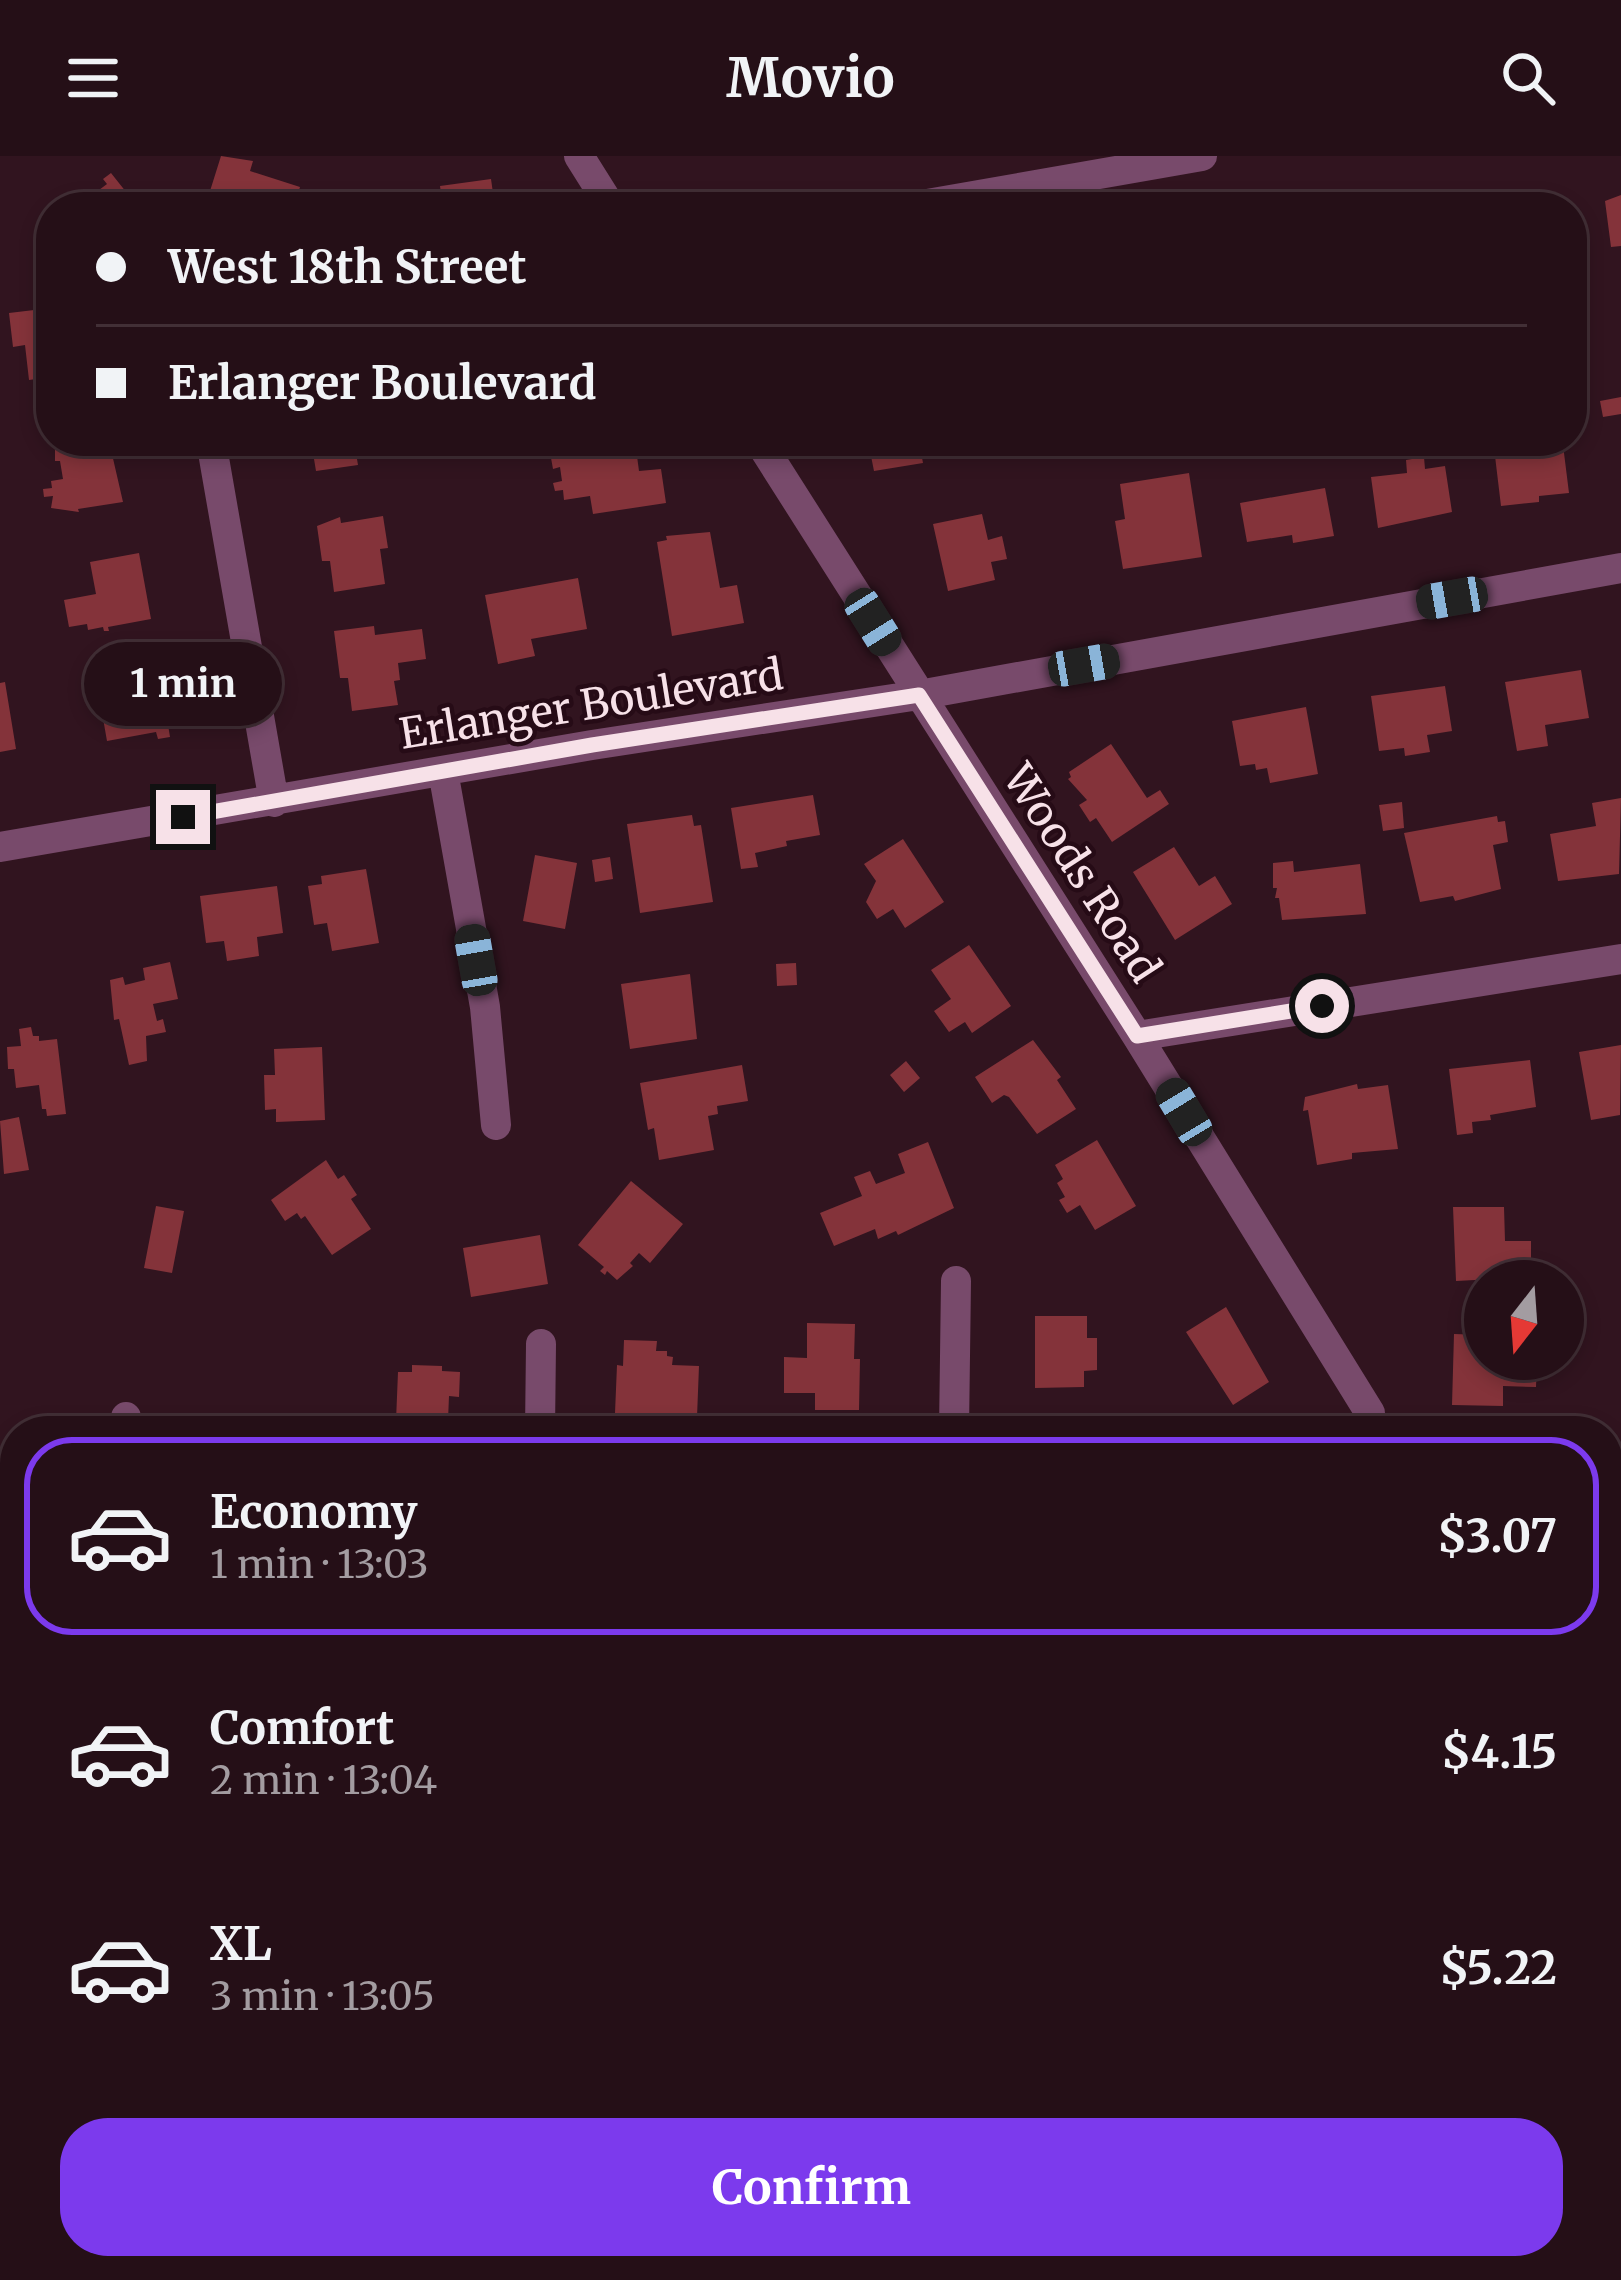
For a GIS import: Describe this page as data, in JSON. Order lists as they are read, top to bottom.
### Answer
{
  "streets": {
    "street": ["Erlanger Boulevard", "Woods Road"]
  },
  "crossings": [
    ["Erlanger Boulevard", "Woods Road"]
  ],
  "north": "bottom",
  "page": {
    "header": "Movio",
    "banner": ["West 18th Street", "Erlanger Boulevard"],
    "bubble": "1 min",
    "list": [
      {
        "name": "Economy",
        "note": "1 min · 13:03",
        "value": "$3.07"
      },
      {
        "name": "Comfort",
        "note": "2 min · 13:04",
        "value": "$4.15"
      },
      {
        "name": "XL",
        "note": "3 min · 13:05",
        "value": "$5.22"
      }
    ],
    "buttons": "Confirm"
  }
}
